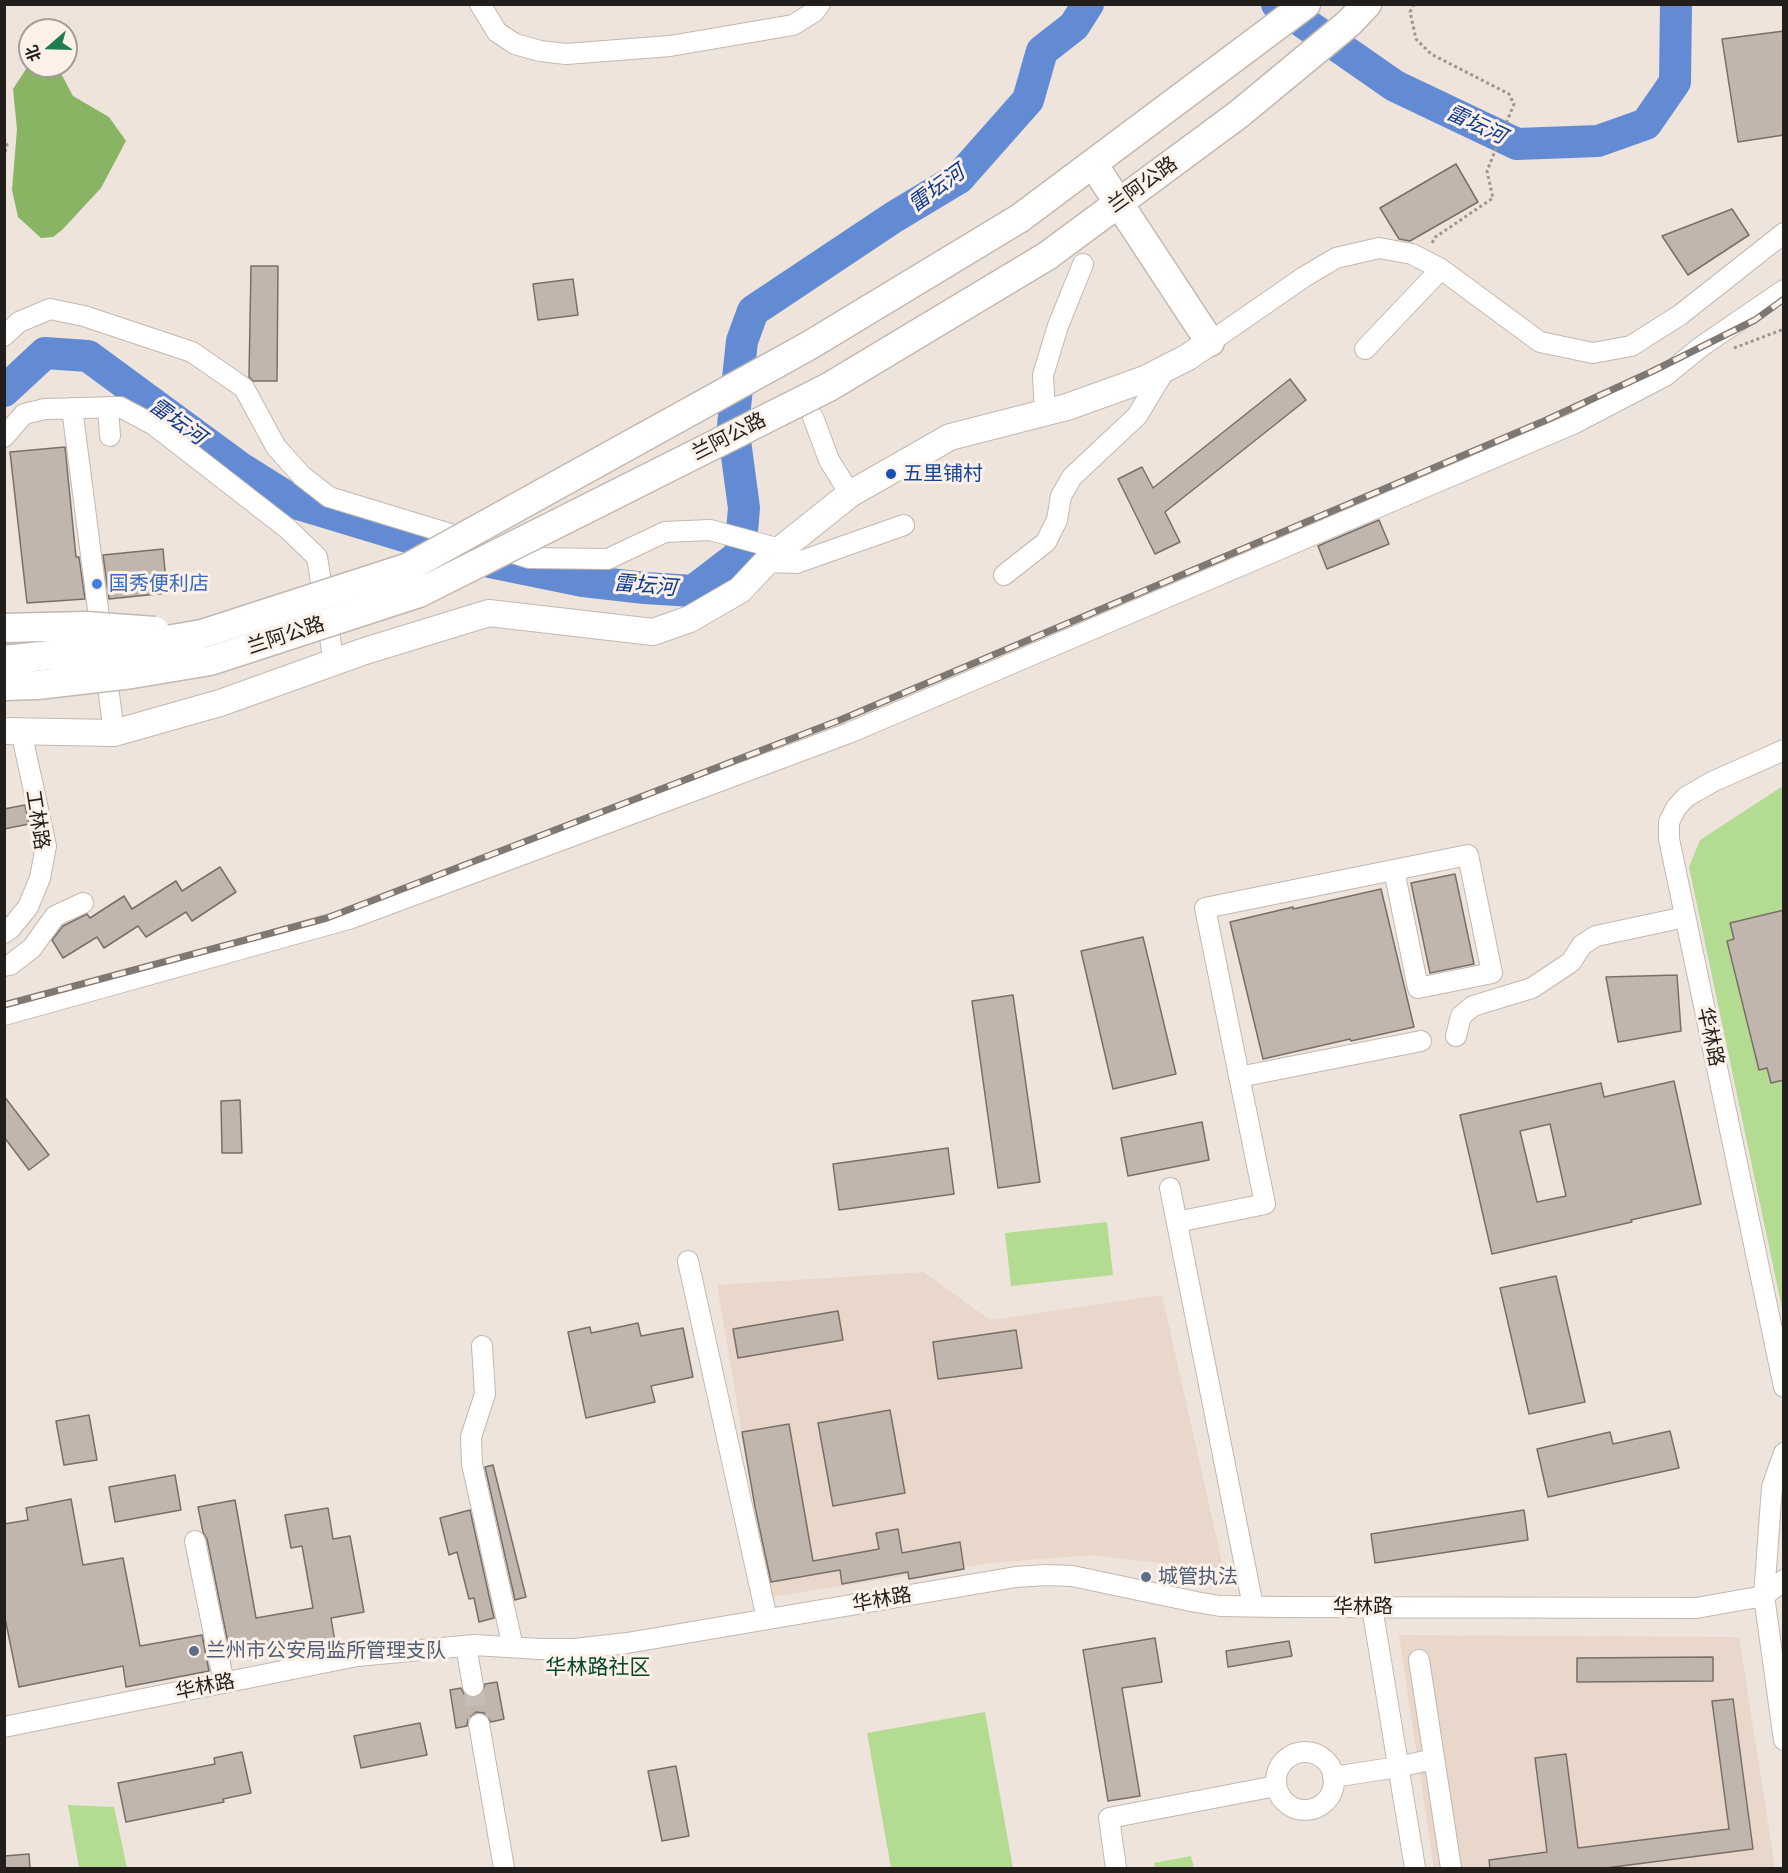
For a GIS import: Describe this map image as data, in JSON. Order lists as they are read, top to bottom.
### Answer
{
  "streets": {
    "highway": ["兰阿公路"],
    "street": ["工林路", "华林路"]
  },
  "districts": ["华林路社区"],
  "water": ["雷坛河"],
  "places": [
    "五里铺村",
    "国秀便利店",
    "城管执法",
    "兰州市公安局监所管理支队"
  ],
  "north": "left"
}
